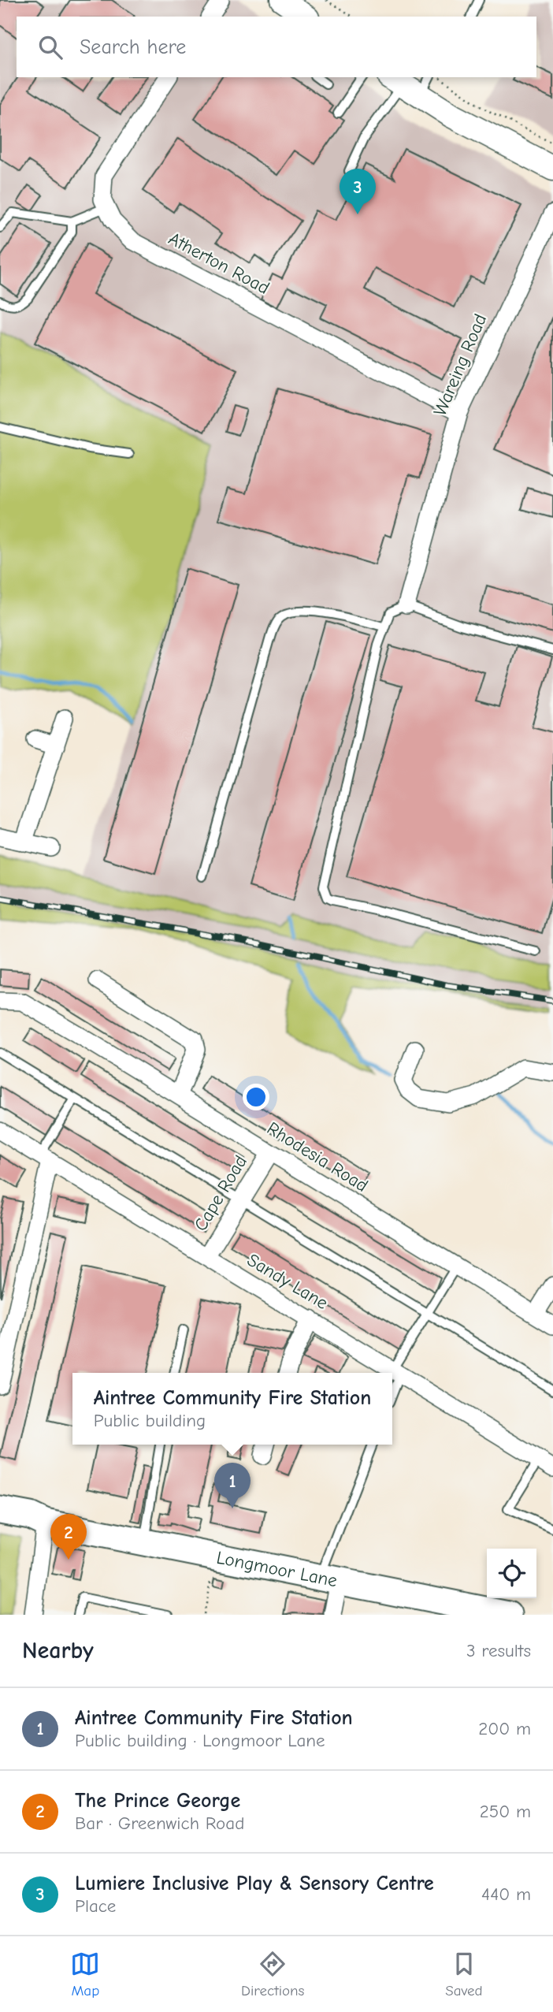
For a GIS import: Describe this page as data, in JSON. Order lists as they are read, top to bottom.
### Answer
{
  "streets": {
    "main road": ["Longmoor Lane"],
    "street": [
      "Atherton Road",
      "Wareing Road",
      "Rhodesia Road",
      "Cape Road",
      "Sandy Lane"
    ]
  },
  "crossings": [
    ["Atherton Road", "Wareing Road"],
    ["Rhodesia Road", "Cape Road"],
    ["Cape Road", "Sandy Lane"]
  ],
  "page": {
    "search": "Search here",
    "pins": ["3", "1", "2"],
    "popup": ["Aintree Community Fire Station", "Public building"],
    "heading": ["Nearby", "3 results"],
    "list": [
      {
        "mark": "1",
        "name": "Aintree Community Fire Station",
        "note": "Public building · Longmoor Lane",
        "value": "200 m"
      },
      {
        "mark": "2",
        "name": "The Prince George",
        "note": "Bar · Greenwich Road",
        "value": "250 m"
      },
      {
        "mark": "3",
        "name": "Lumiere Inclusive Play & Sensory Centre",
        "note": "Place",
        "value": "440 m"
      }
    ],
    "nav": ["Map", "Directions", "Saved"]
  }
}
